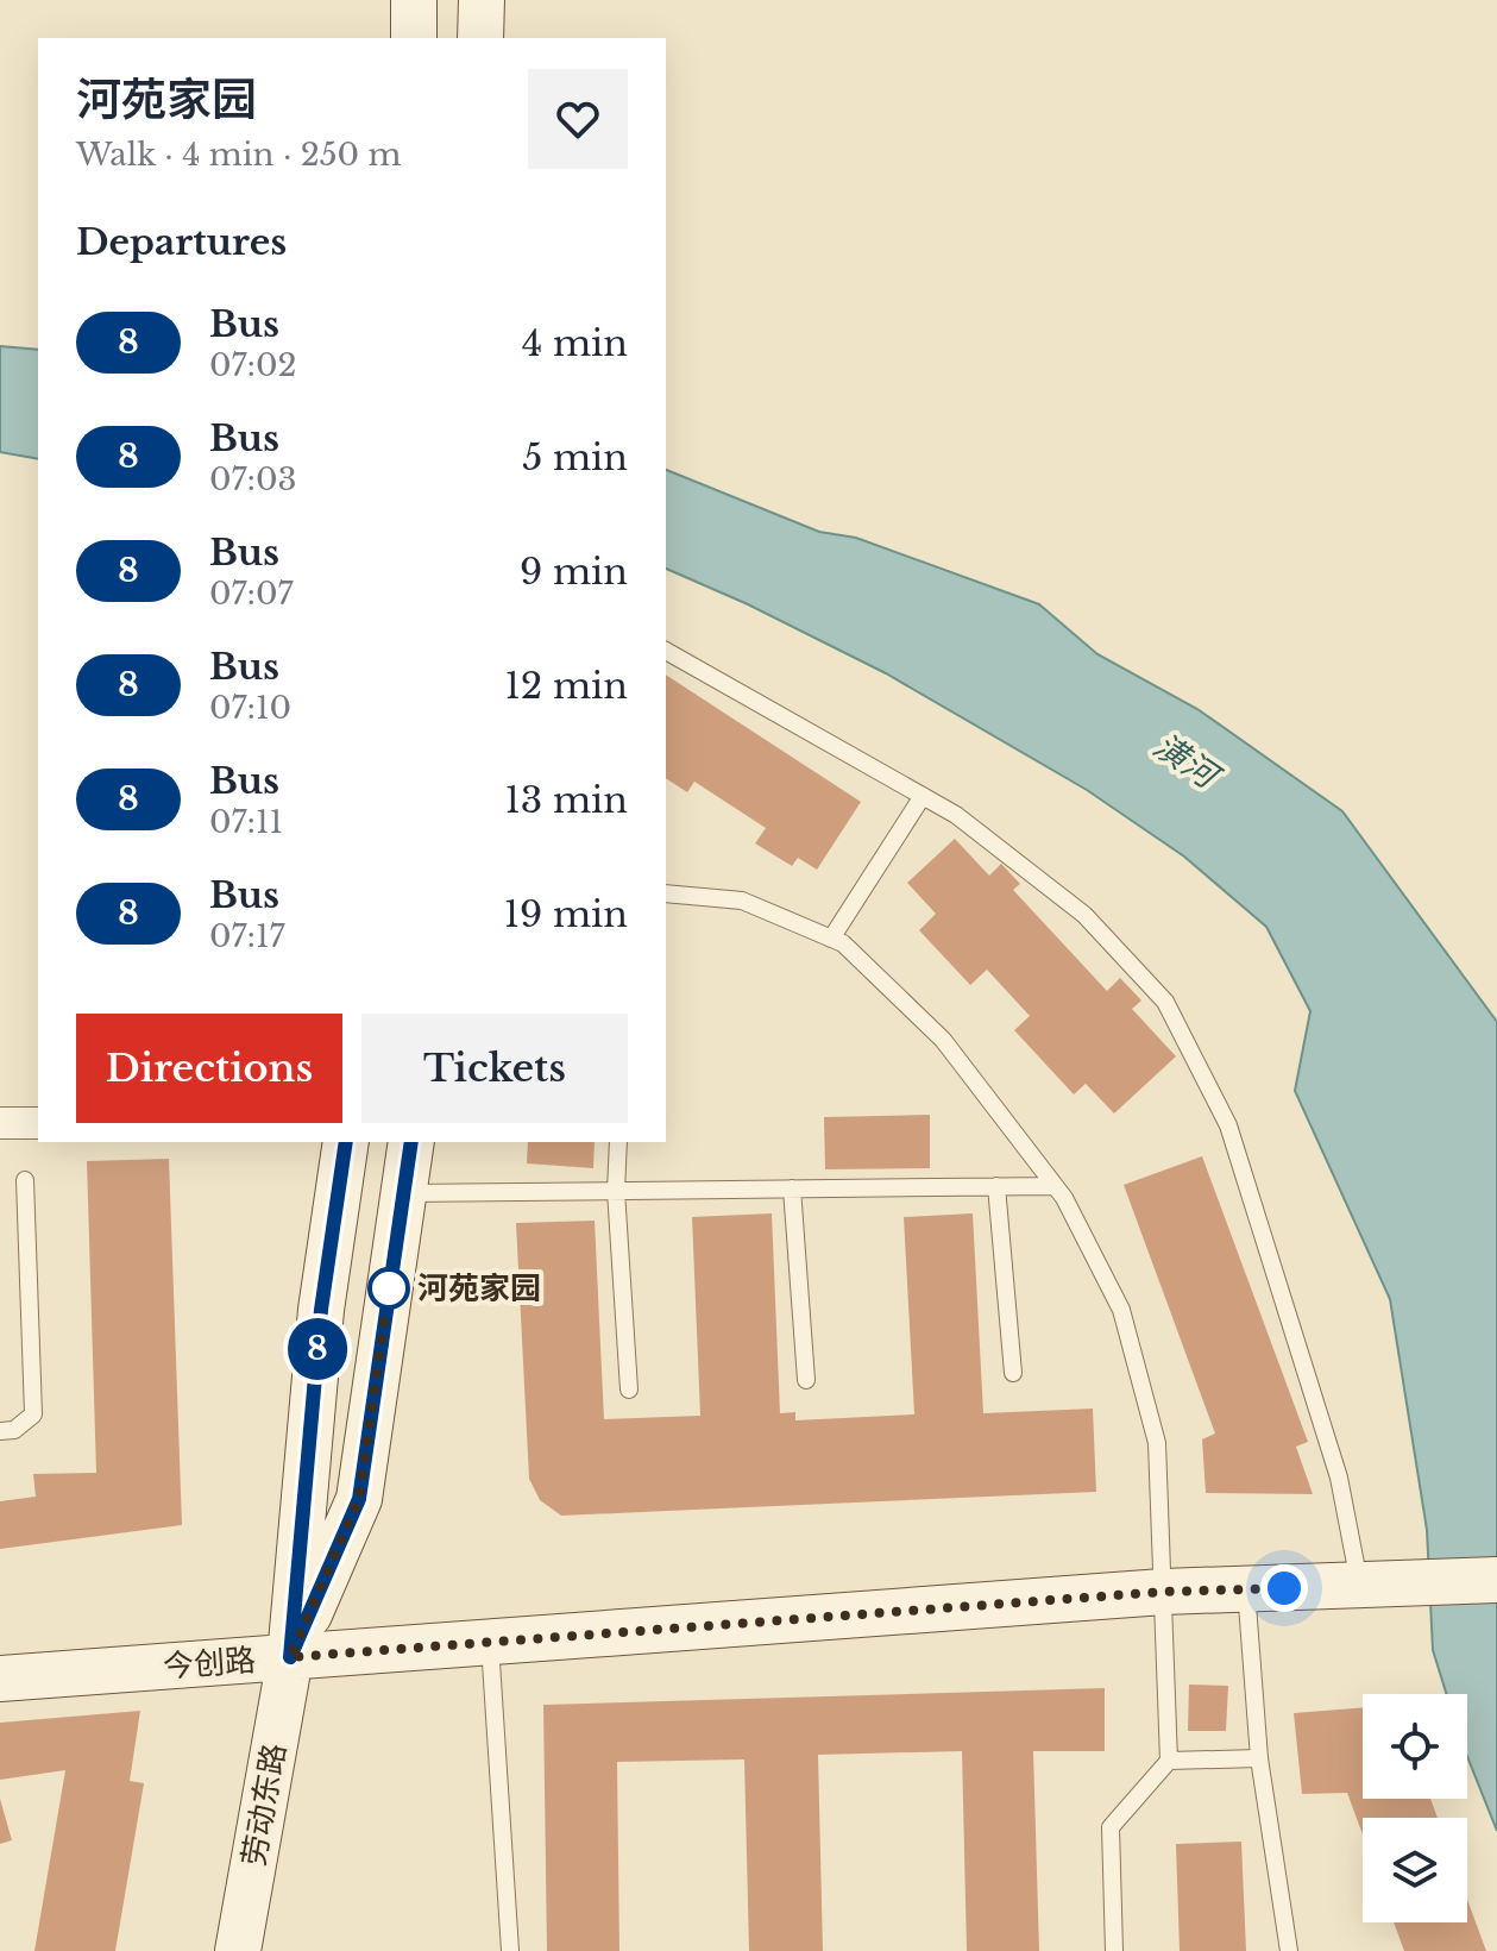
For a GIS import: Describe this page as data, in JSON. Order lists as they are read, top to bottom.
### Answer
{
  "streets": {
    "main road": ["今创路", "劳动东路"]
  },
  "crossings": [
    ["今创路", "劳动东路"]
  ],
  "water": ["潢河"],
  "places": ["河苑家园"],
  "lines": ["bus line 8"],
  "page": {
    "on_map": "8",
    "heading": [
      ["河苑家园", "Walk · 4 min · 250 m"],
      "Departures"
    ],
    "list": [
      {
        "mark": "8",
        "name": "Bus",
        "note": "07:02",
        "value": "4 min"
      },
      {
        "mark": "8",
        "name": "Bus",
        "note": "07:03",
        "value": "5 min"
      },
      {
        "mark": "8",
        "name": "Bus",
        "note": "07:07",
        "value": "9 min"
      },
      {
        "mark": "8",
        "name": "Bus",
        "note": "07:10",
        "value": "12 min"
      },
      {
        "mark": "8",
        "name": "Bus",
        "note": "07:11",
        "value": "13 min"
      },
      {
        "mark": "8",
        "name": "Bus",
        "note": "07:17",
        "value": "19 min"
      }
    ],
    "buttons": ["Directions", "Tickets"]
  }
}
